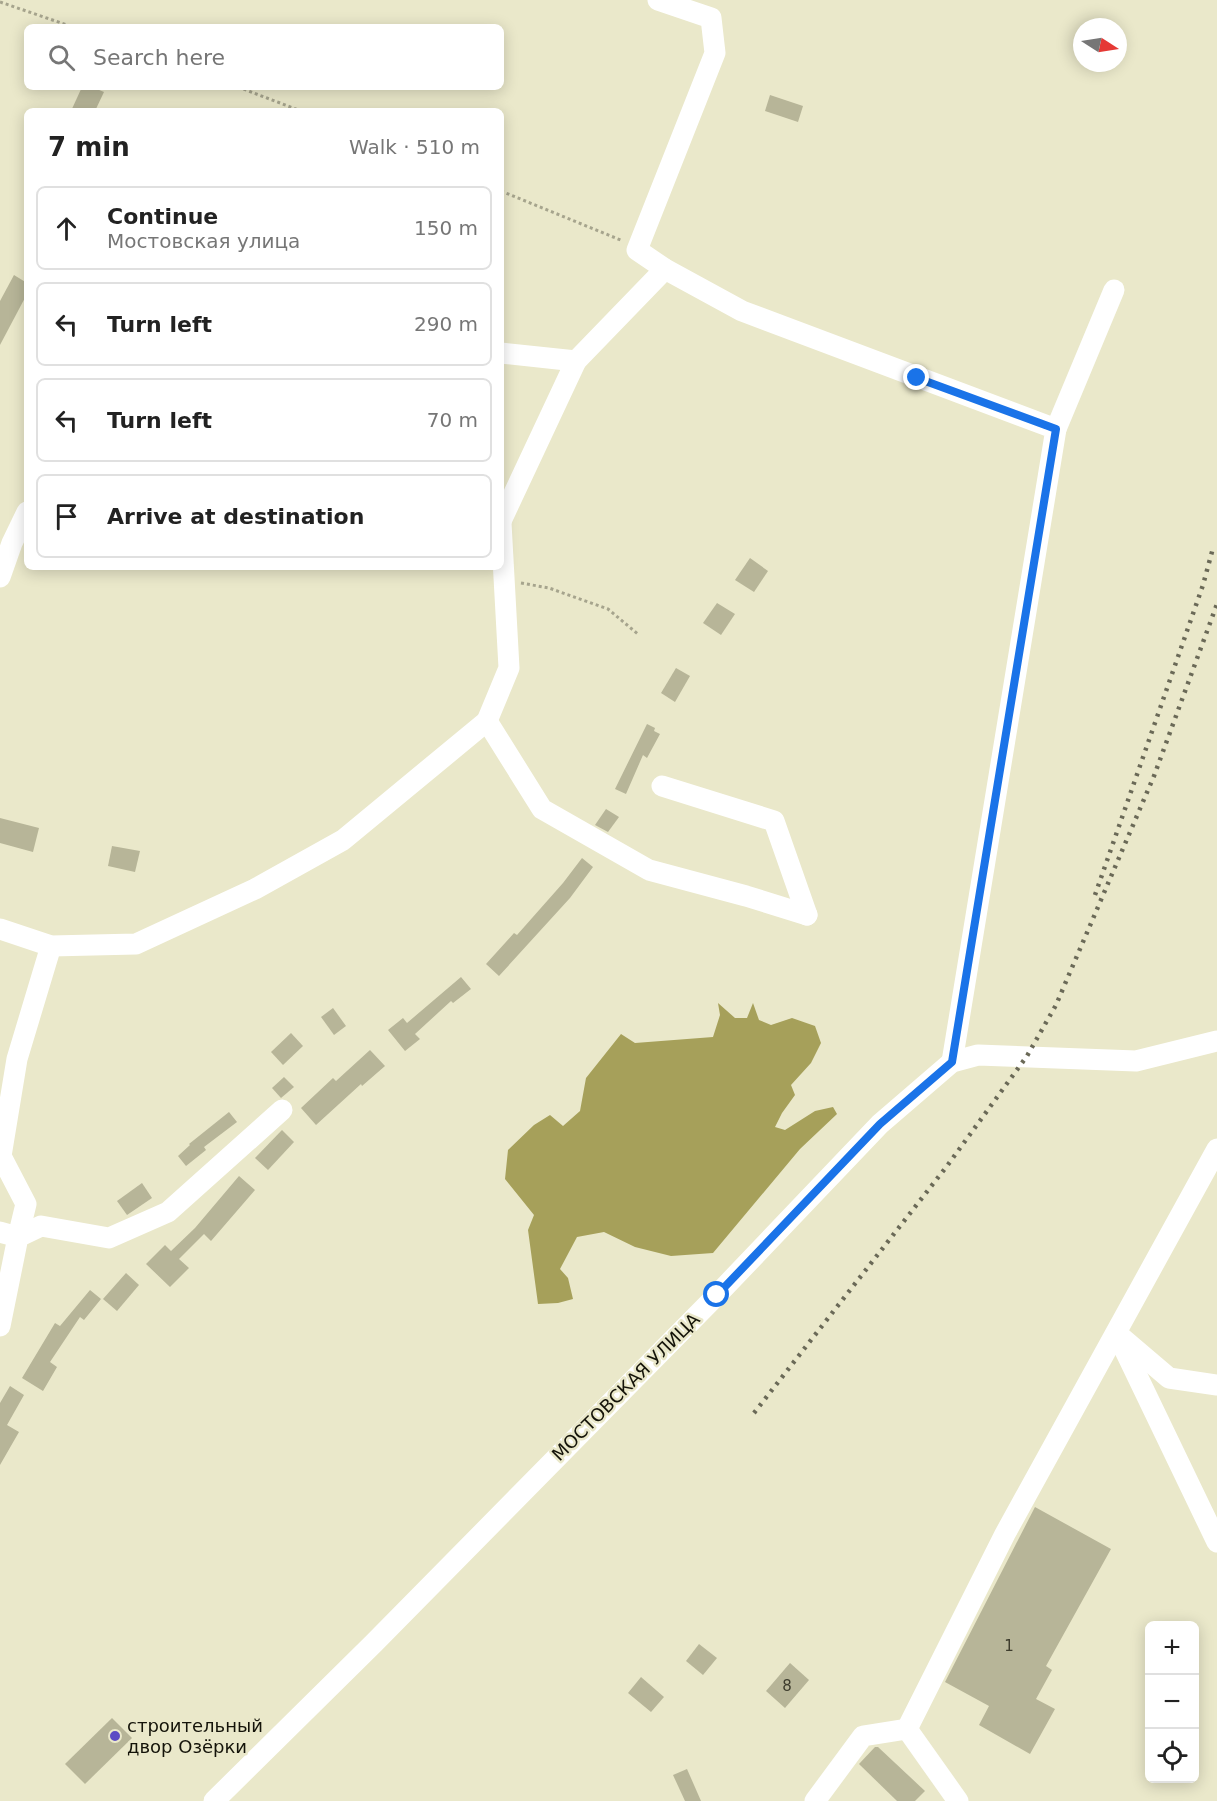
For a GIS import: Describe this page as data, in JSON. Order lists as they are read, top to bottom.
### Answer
{
  "streets": {
    "street": ["МОСТОВСКАЯ УЛИЦА"]
  },
  "places": ["строительный двор Озёрки"],
  "house_numbers": ["1", "8"],
  "north": "right",
  "page": {
    "search": "Search here",
    "heading": ["7 min", "Walk · 510 m"],
    "list": [
      ["Continue", "Мостовская улица", "150 m"],
      ["Turn left", "290 m"],
      ["Turn left", "70 m"],
      "Arrive at destination"
    ],
    "map_buttons": ["+", "−"]
  }
}
